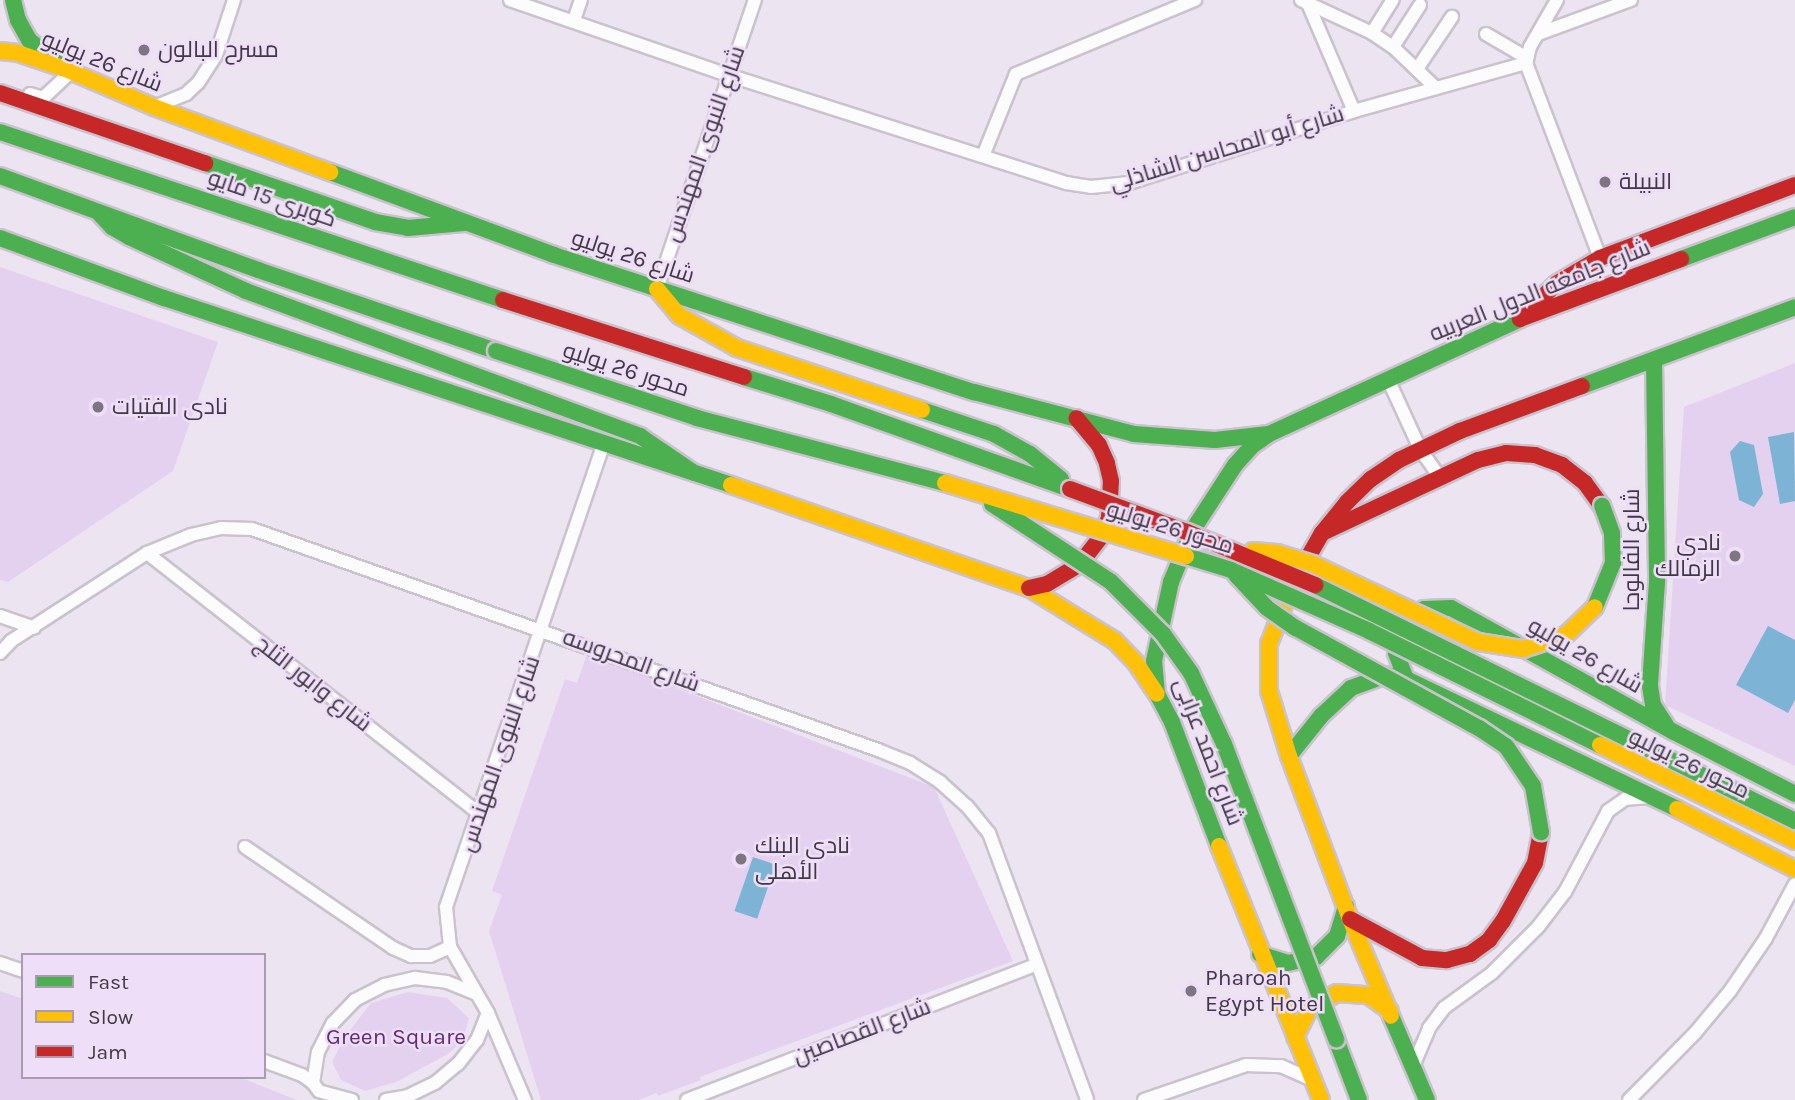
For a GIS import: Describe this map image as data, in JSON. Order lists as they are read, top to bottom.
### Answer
{
  "streets": {
    "main road": [
      "شارع 26 يوليو",
      "كوبرى 15 مايو",
      "شارع جامعه الدول العربيه",
      "محور 26 يوليو",
      "شارع الفالوجا",
      "شارع احمد عرابى"
    ],
    "street": [
      "شارع النبوى المهندس",
      "شارع أبو المحاسن الشاذلي",
      "شارع المحروسه",
      "شارع وابور الثلج",
      "شارع القصاصين"
    ]
  },
  "crossings": [
    ["شارع 26 يوليو", "شارع النبوى المهندس"],
    ["شارع 26 يوليو", "شارع جامعه الدول العربيه"],
    ["شارع 26 يوليو", "شارع الفالوجا"],
    ["شارع 26 يوليو", "شارع احمد عرابى"],
    ["شارع النبوى المهندس", "شارع أبو المحاسن الشاذلي"],
    ["شارع النبوى المهندس", "شارع المحروسه"],
    ["شارع النبوى المهندس", "شارع وابور الثلج"],
    ["كوبرى 15 مايو", "محور 26 يوليو"],
    ["شارع جامعه الدول العربيه", "شارع احمد عرابى"],
    ["شارع المحروسه", "شارع وابور الثلج"],
    ["شارع المحروسه", "شارع القصاصين"]
  ],
  "parks": ["Green Square"],
  "places": [
    "مسرح البالون",
    "النبيلة",
    "نادى الفتيات",
    "نادي الزمالك",
    "نادى البنك الأهلى",
    "Pharoah Egypt Hotel"
  ],
  "legend": ["Fast", "Slow", "Jam"]
}
